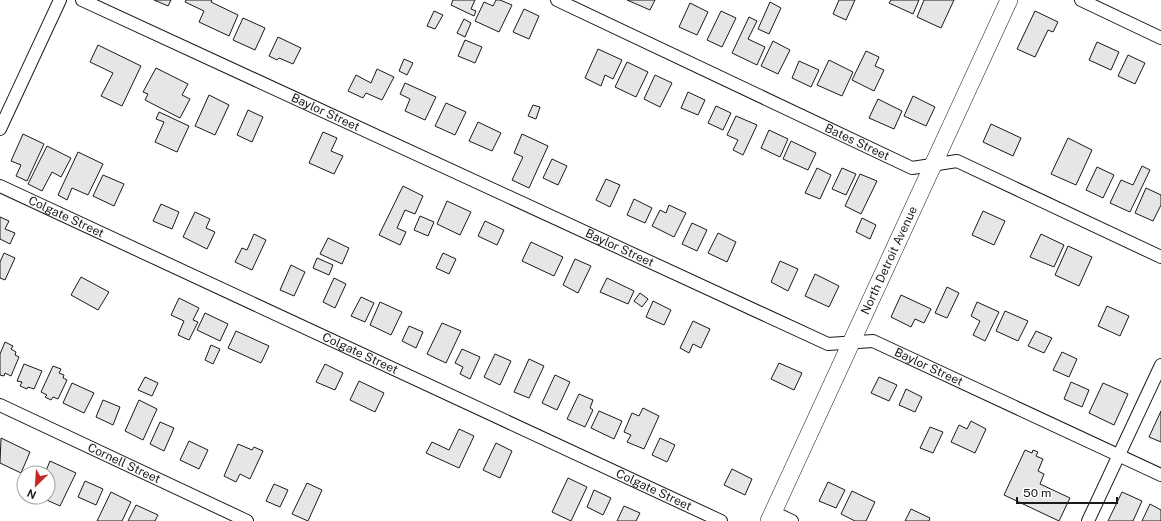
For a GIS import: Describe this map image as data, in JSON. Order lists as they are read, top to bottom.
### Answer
{
  "streets": {
    "street": [
      "Baylor Street",
      "Bates Street",
      "Colgate Street",
      "North Detroit Avenue",
      "Cornell Street"
    ]
  },
  "crossings": [
    ["Baylor Street", "North Detroit Avenue"],
    ["Bates Street", "North Detroit Avenue"]
  ],
  "scale_bar": "50 m",
  "north": "bottom left"
}
